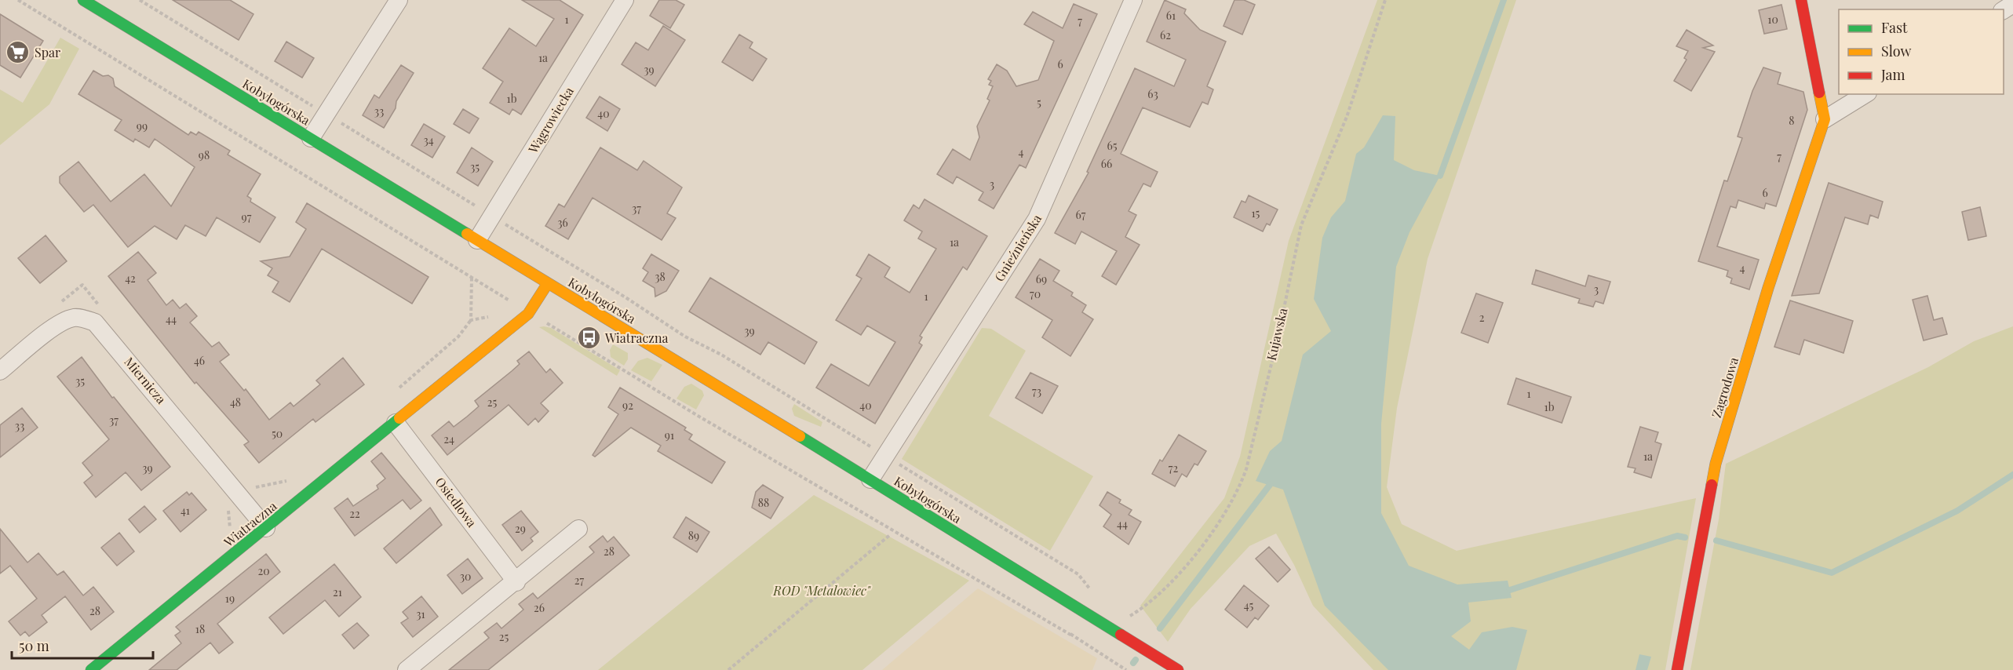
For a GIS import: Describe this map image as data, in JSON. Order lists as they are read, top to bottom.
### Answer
{
  "streets": {
    "street": [
      "Kobylogórska",
      "Wągrowiecka",
      "Gnieźnieńska",
      "Miernicza",
      "Zagrodowa",
      "Osiedlowa",
      "Wiatraczna"
    ],
    "path": ["Kujawska"]
  },
  "crossings": [
    ["Kobylogórska", "Wągrowiecka"],
    ["Kobylogórska", "Gnieźnieńska"],
    ["Kobylogórska", "Kujawska"],
    ["Kobylogórska", "Wiatraczna"],
    ["Miernicza", "Wiatraczna"],
    ["Osiedlowa", "Wiatraczna"]
  ],
  "parks": ["ROD \"Metalowiec\""],
  "places": {
    "supermarket": ["Spar"],
    "bus stop": ["Wiatraczna"]
  },
  "house_numbers": [
    "61",
    "1",
    "10",
    "7",
    "62",
    "1a",
    "6",
    "39",
    "63",
    "1b",
    "5",
    "33",
    "40",
    "8",
    "99",
    "34",
    "65",
    "4",
    "98",
    "7",
    "66",
    "35",
    "3",
    "6",
    "37",
    "15",
    "67",
    "97",
    "36",
    "1a",
    "4",
    "38",
    "42",
    "69",
    "3",
    "70",
    "1",
    "2",
    "44",
    "39",
    "46",
    "35",
    "73",
    "1",
    "48",
    "25",
    "92",
    "40",
    "1b",
    "37",
    "33",
    "50",
    "91",
    "24",
    "1a",
    "39",
    "72",
    "88",
    "41",
    "22",
    "44",
    "29",
    "89",
    "28",
    "20",
    "30",
    "27",
    "21",
    "19",
    "45",
    "26",
    "28",
    "31",
    "18",
    "25"
  ],
  "legend": ["Fast", "Slow", "Jam"],
  "scale_bar": "50 m"
}
